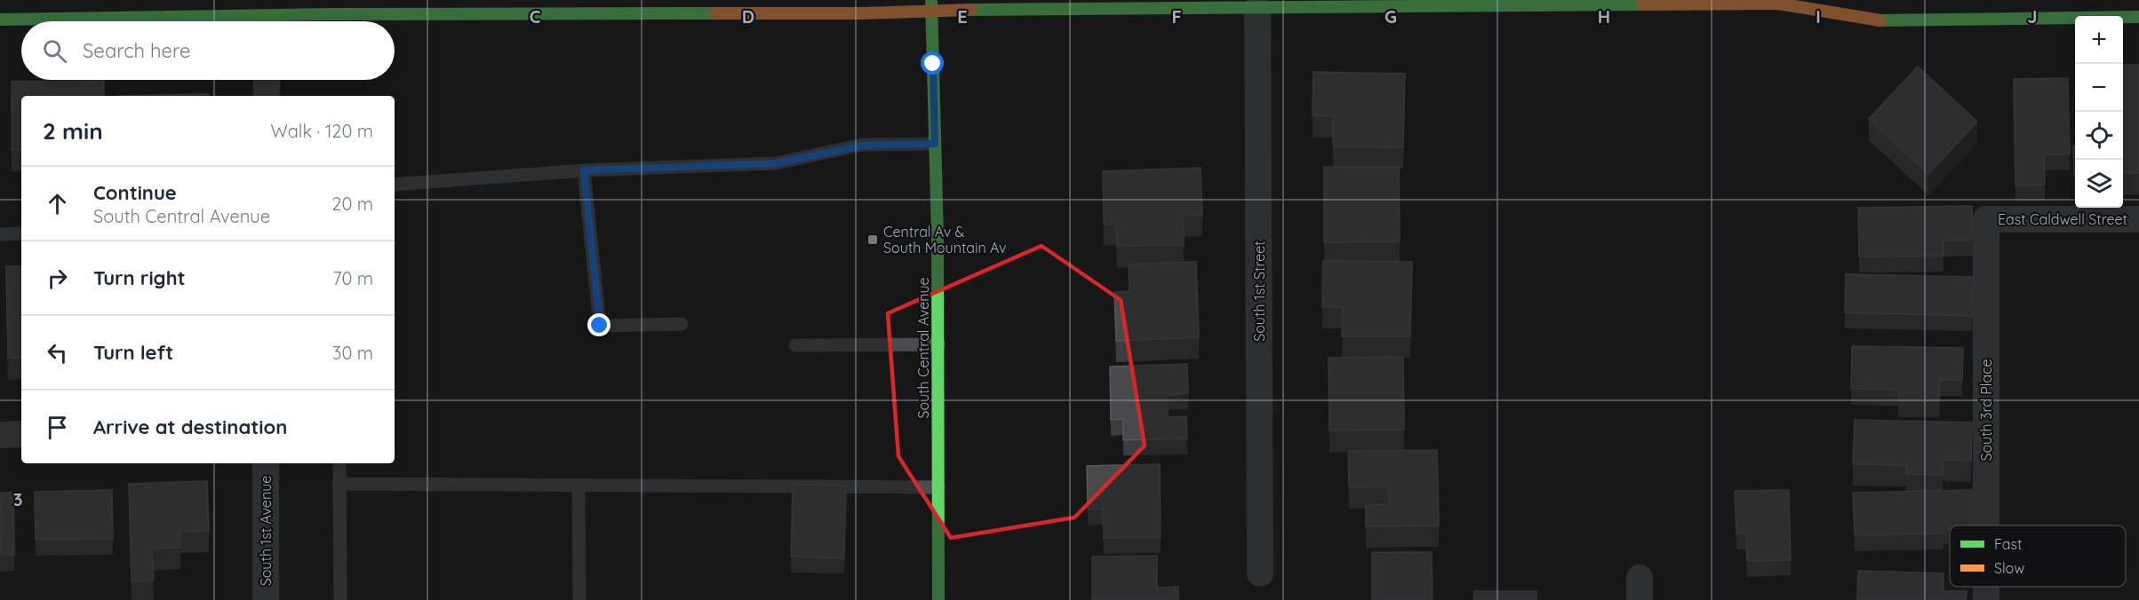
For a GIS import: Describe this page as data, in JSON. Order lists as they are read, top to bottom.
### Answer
{
  "streets": {
    "street": [
      "East Caldwell Street",
      "South 1st Street",
      "South Central Avenue",
      "South 3rd Place",
      "South 1st Avenue"
    ]
  },
  "crossings": [
    ["East Caldwell Street", "South 3rd Place"]
  ],
  "places": {
    "transit": ["Central Av & South Mountain Av"]
  },
  "legend": ["Fast", "Slow"],
  "page": {
    "map_buttons": ["+", "−"],
    "search": "Search here",
    "heading": ["2 min", "Walk · 120 m"],
    "list": [
      ["Continue", "South Central Avenue", "20 m"],
      ["Turn right", "70 m"],
      ["Turn left", "30 m"],
      "Arrive at destination"
    ]
  },
  "grid": {
    "columns": [
      "C",
      "D",
      "E",
      "F",
      "G",
      "H",
      "I",
      "J"
    ],
    "rows": ["3"]
  }
}
